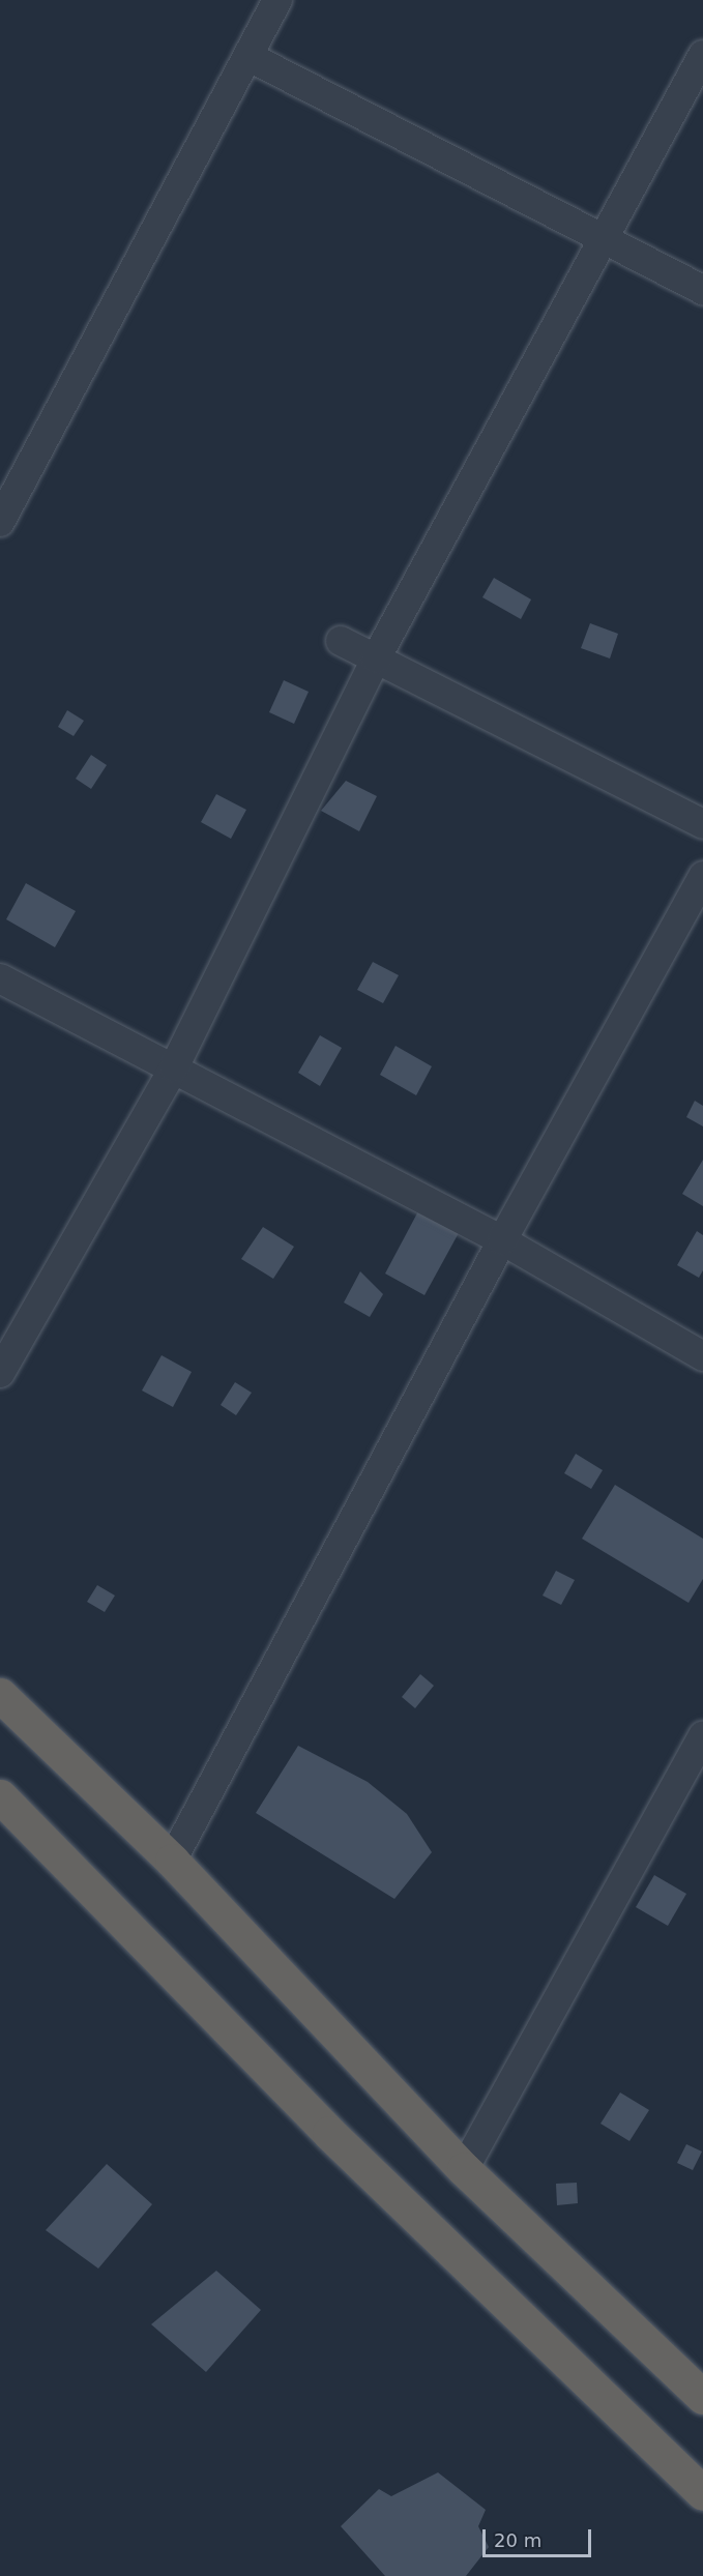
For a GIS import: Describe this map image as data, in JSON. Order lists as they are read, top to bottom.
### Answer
{
  "scale_bar": "20 m"
}
